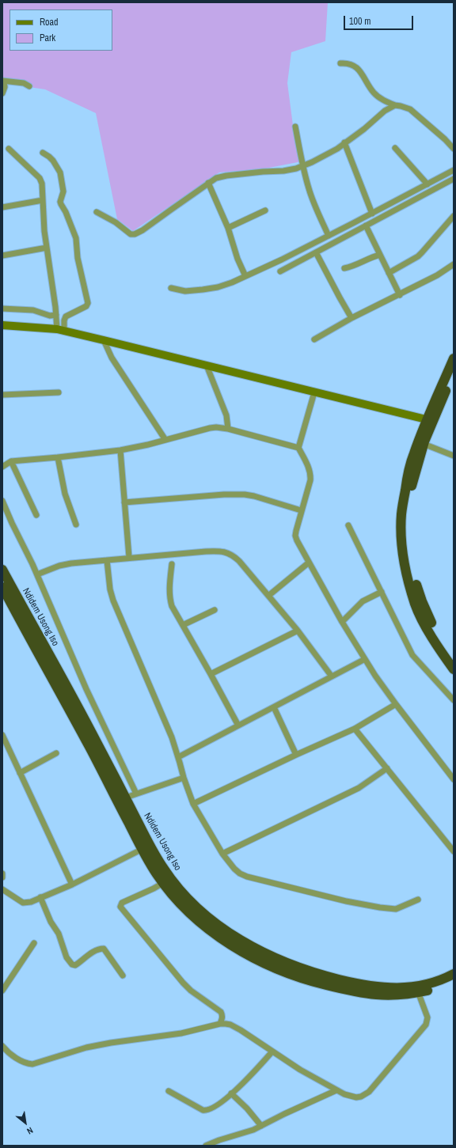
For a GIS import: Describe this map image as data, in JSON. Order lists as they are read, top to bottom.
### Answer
{
  "streets": {
    "highway": ["Ndidem Usong Iso"]
  },
  "legend": ["Road", "Park"],
  "scale_bar": "100 m",
  "north": "bottom right"
}
